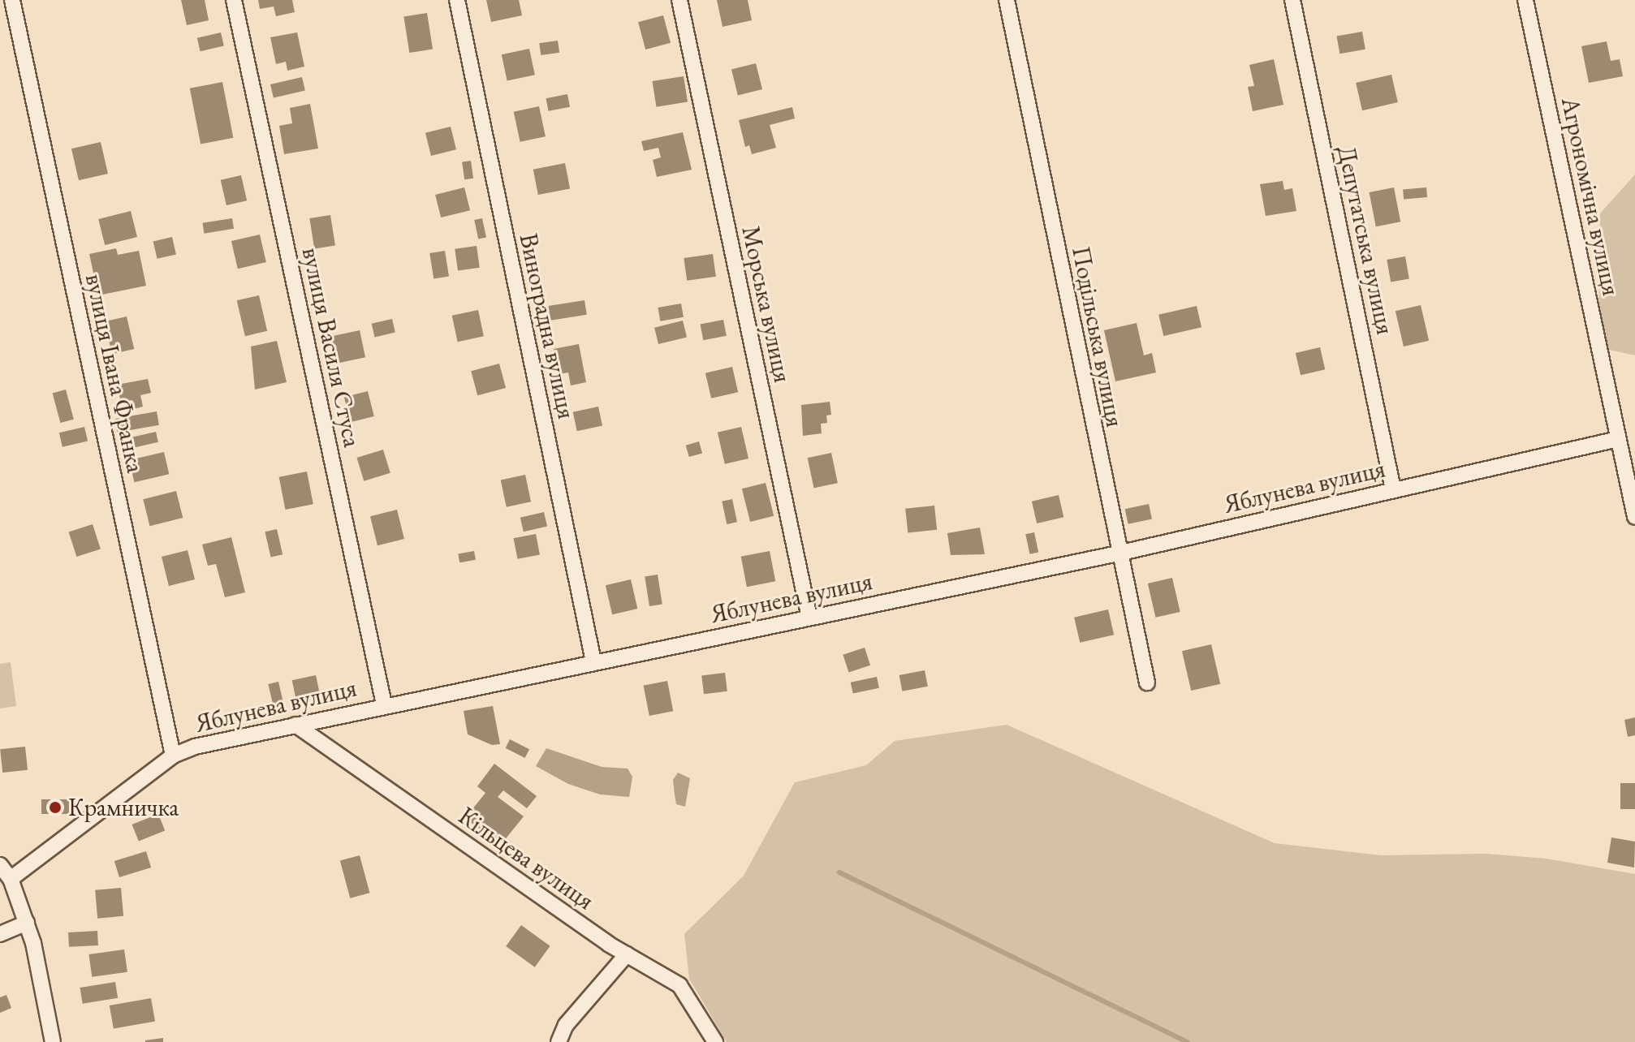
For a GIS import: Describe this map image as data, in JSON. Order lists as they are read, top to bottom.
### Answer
{
  "streets": {
    "street": [
      "Агрономічна вулиця",
      "Депутатська вулиця",
      "Морська вулиця",
      "Виноградна вулиця",
      "Подільська вулиця",
      "вулиця Василя Стуса",
      "вулиця Івана Франка",
      "Яблунева вулиця",
      "Кільцева вулиця"
    ]
  },
  "crossings": [
    ["Агрономічна вулиця", "Яблунева вулиця"],
    ["Депутатська вулиця", "Яблунева вулиця"],
    ["Морська вулиця", "Яблунева вулиця"],
    ["Виноградна вулиця", "Яблунева вулиця"],
    ["Подільська вулиця", "Яблунева вулиця"],
    ["вулиця Василя Стуса", "Яблунева вулиця"],
    ["вулиця Івана Франка", "Яблунева вулиця"],
    ["Яблунева вулиця", "Кільцева вулиця"]
  ],
  "places": ["Крамничка"]
}
